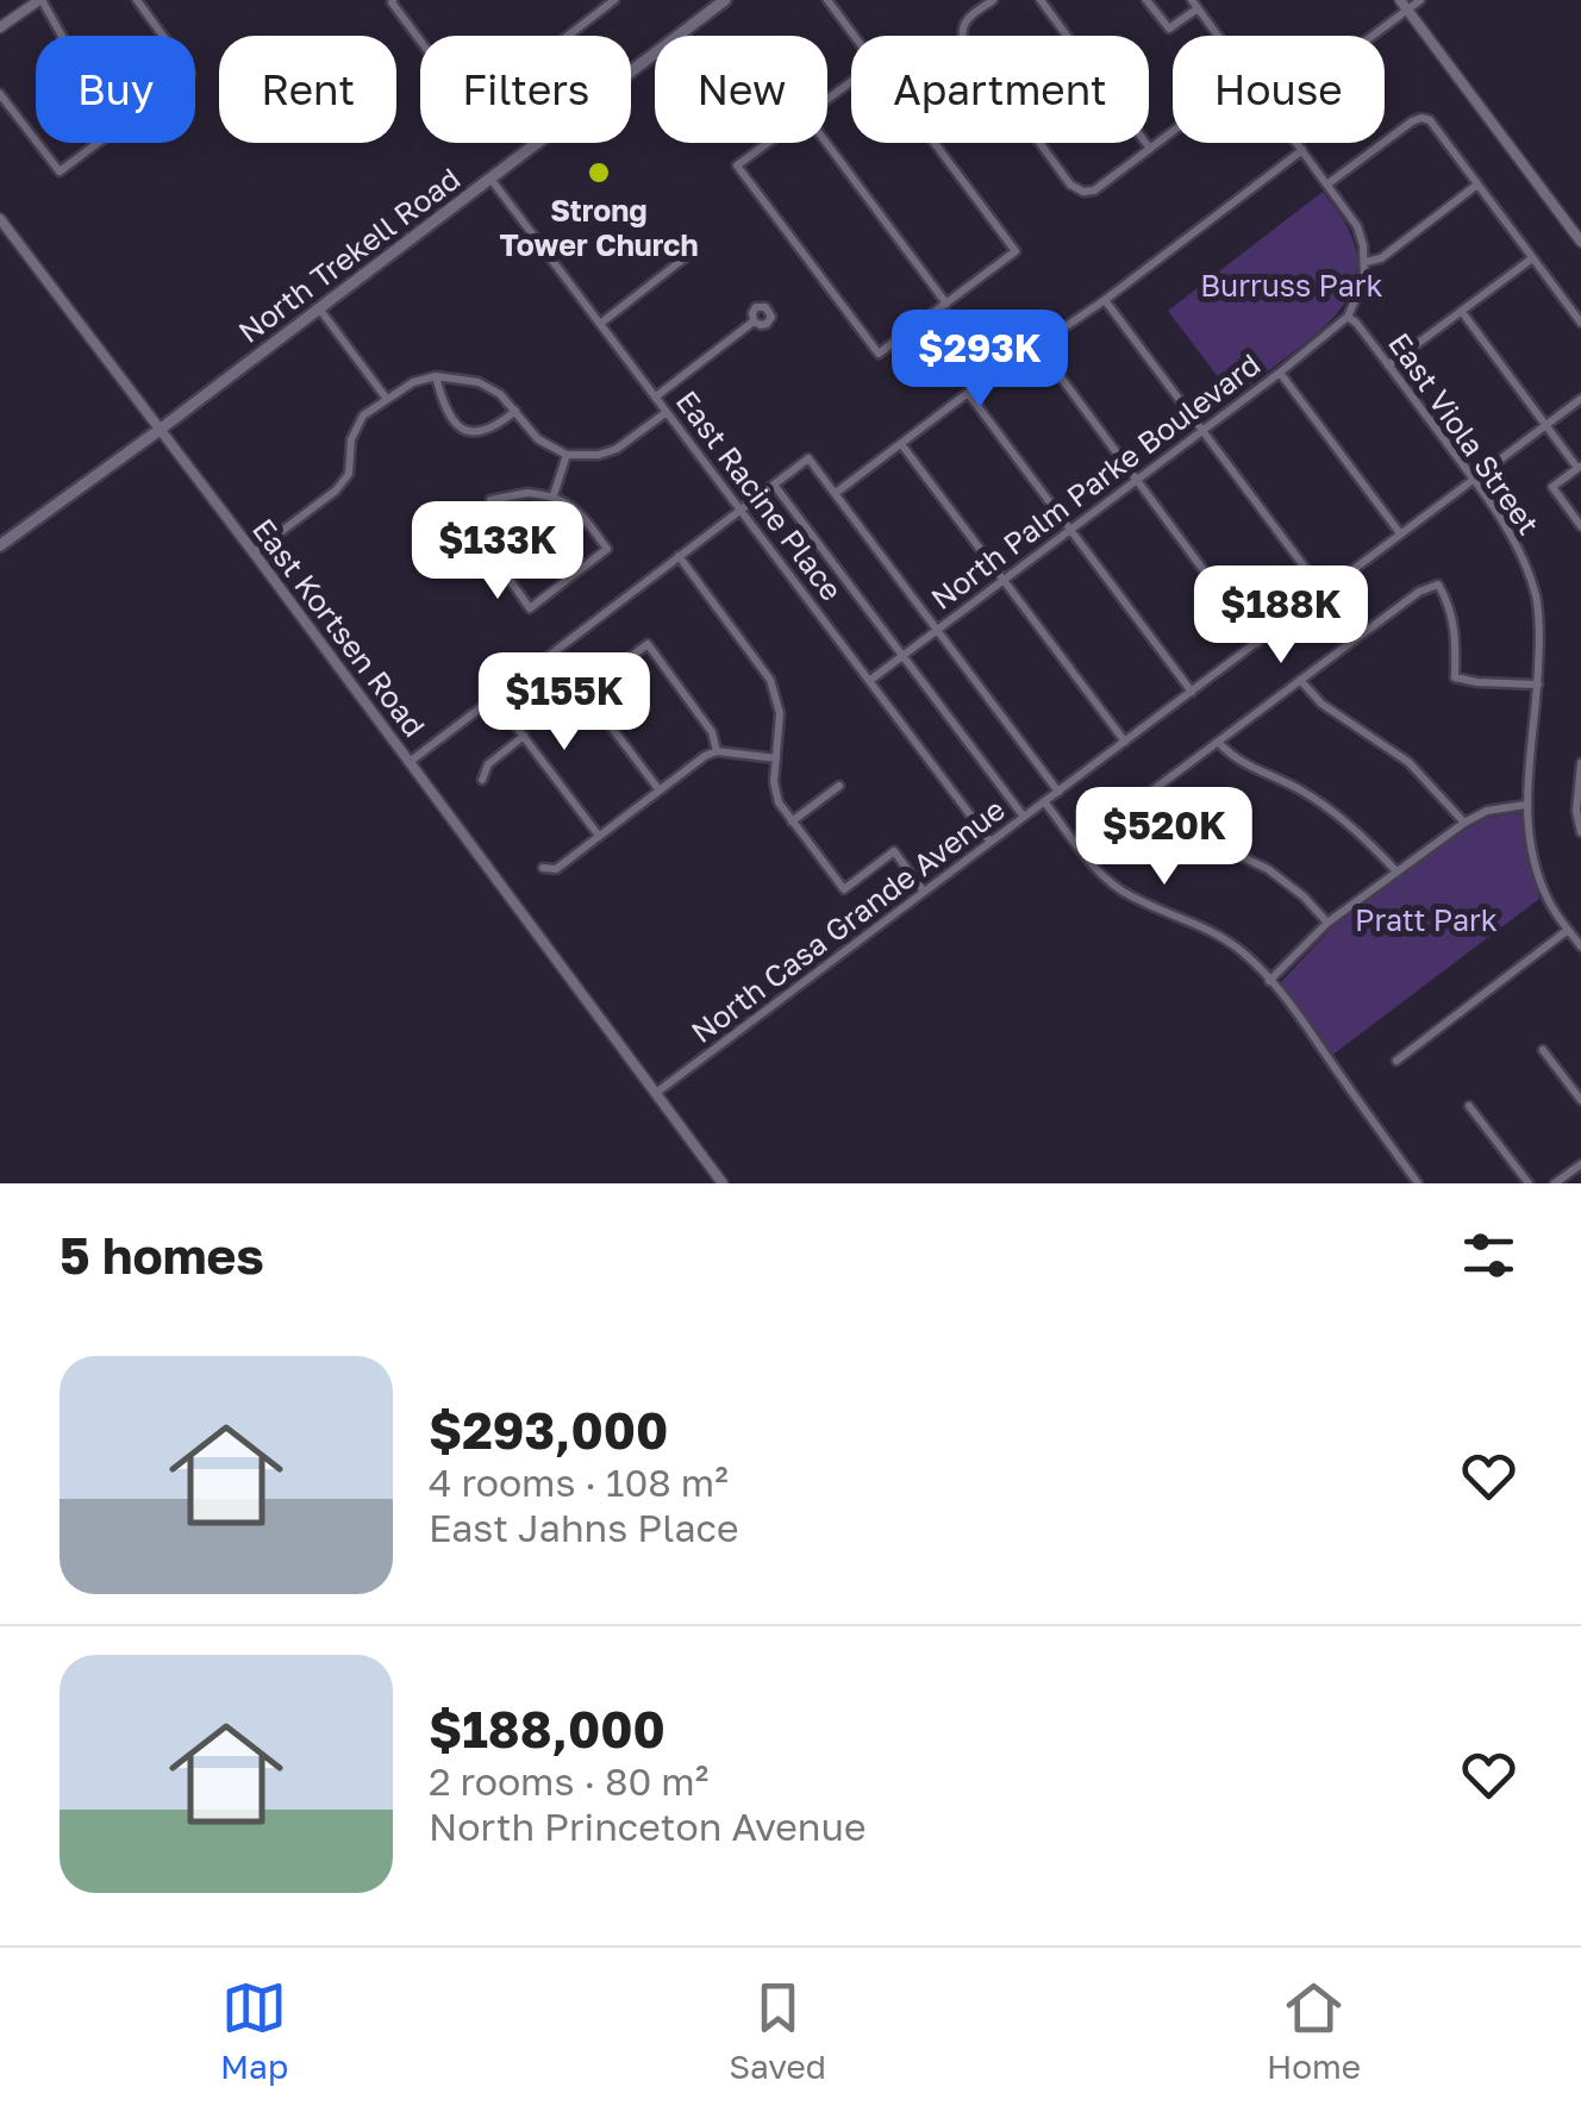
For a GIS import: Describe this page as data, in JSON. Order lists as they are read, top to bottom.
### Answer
{
  "streets": {
    "main road": ["North Trekell Road"],
    "street": [
      "East Viola Street",
      "North Palm Parke Boulevard",
      "East Racine Place",
      "East Kortsen Road",
      "North Casa Grande Avenue"
    ]
  },
  "crossings": [
    ["North Trekell Road", "East Racine Place"],
    ["North Trekell Road", "East Kortsen Road"],
    ["East Viola Street", "North Palm Parke Boulevard"],
    ["East Viola Street", "North Casa Grande Avenue"],
    ["North Palm Parke Boulevard", "East Racine Place"],
    ["East Racine Place", "North Casa Grande Avenue"],
    ["East Kortsen Road", "North Casa Grande Avenue"]
  ],
  "parks": ["Burruss Park", "Pratt Park"],
  "places": ["Strong Tower Church"],
  "page": {
    "chip": [
      "Buy",
      "Rent",
      "Filters",
      "New",
      "Apartment",
      "House"
    ],
    "price": [
      "$293K",
      "$133K",
      "$188K",
      "$155K",
      "$520K"
    ],
    "heading": "5 homes",
    "list": [
      {
        "name": "$293,000",
        "note": "4 rooms · 108 m² · East Jahns Place"
      },
      {
        "name": "$188,000",
        "note": "2 rooms · 80 m² · North Princeton Avenue"
      }
    ],
    "tabs": ["Map", "Saved", "Home"]
  }
}
